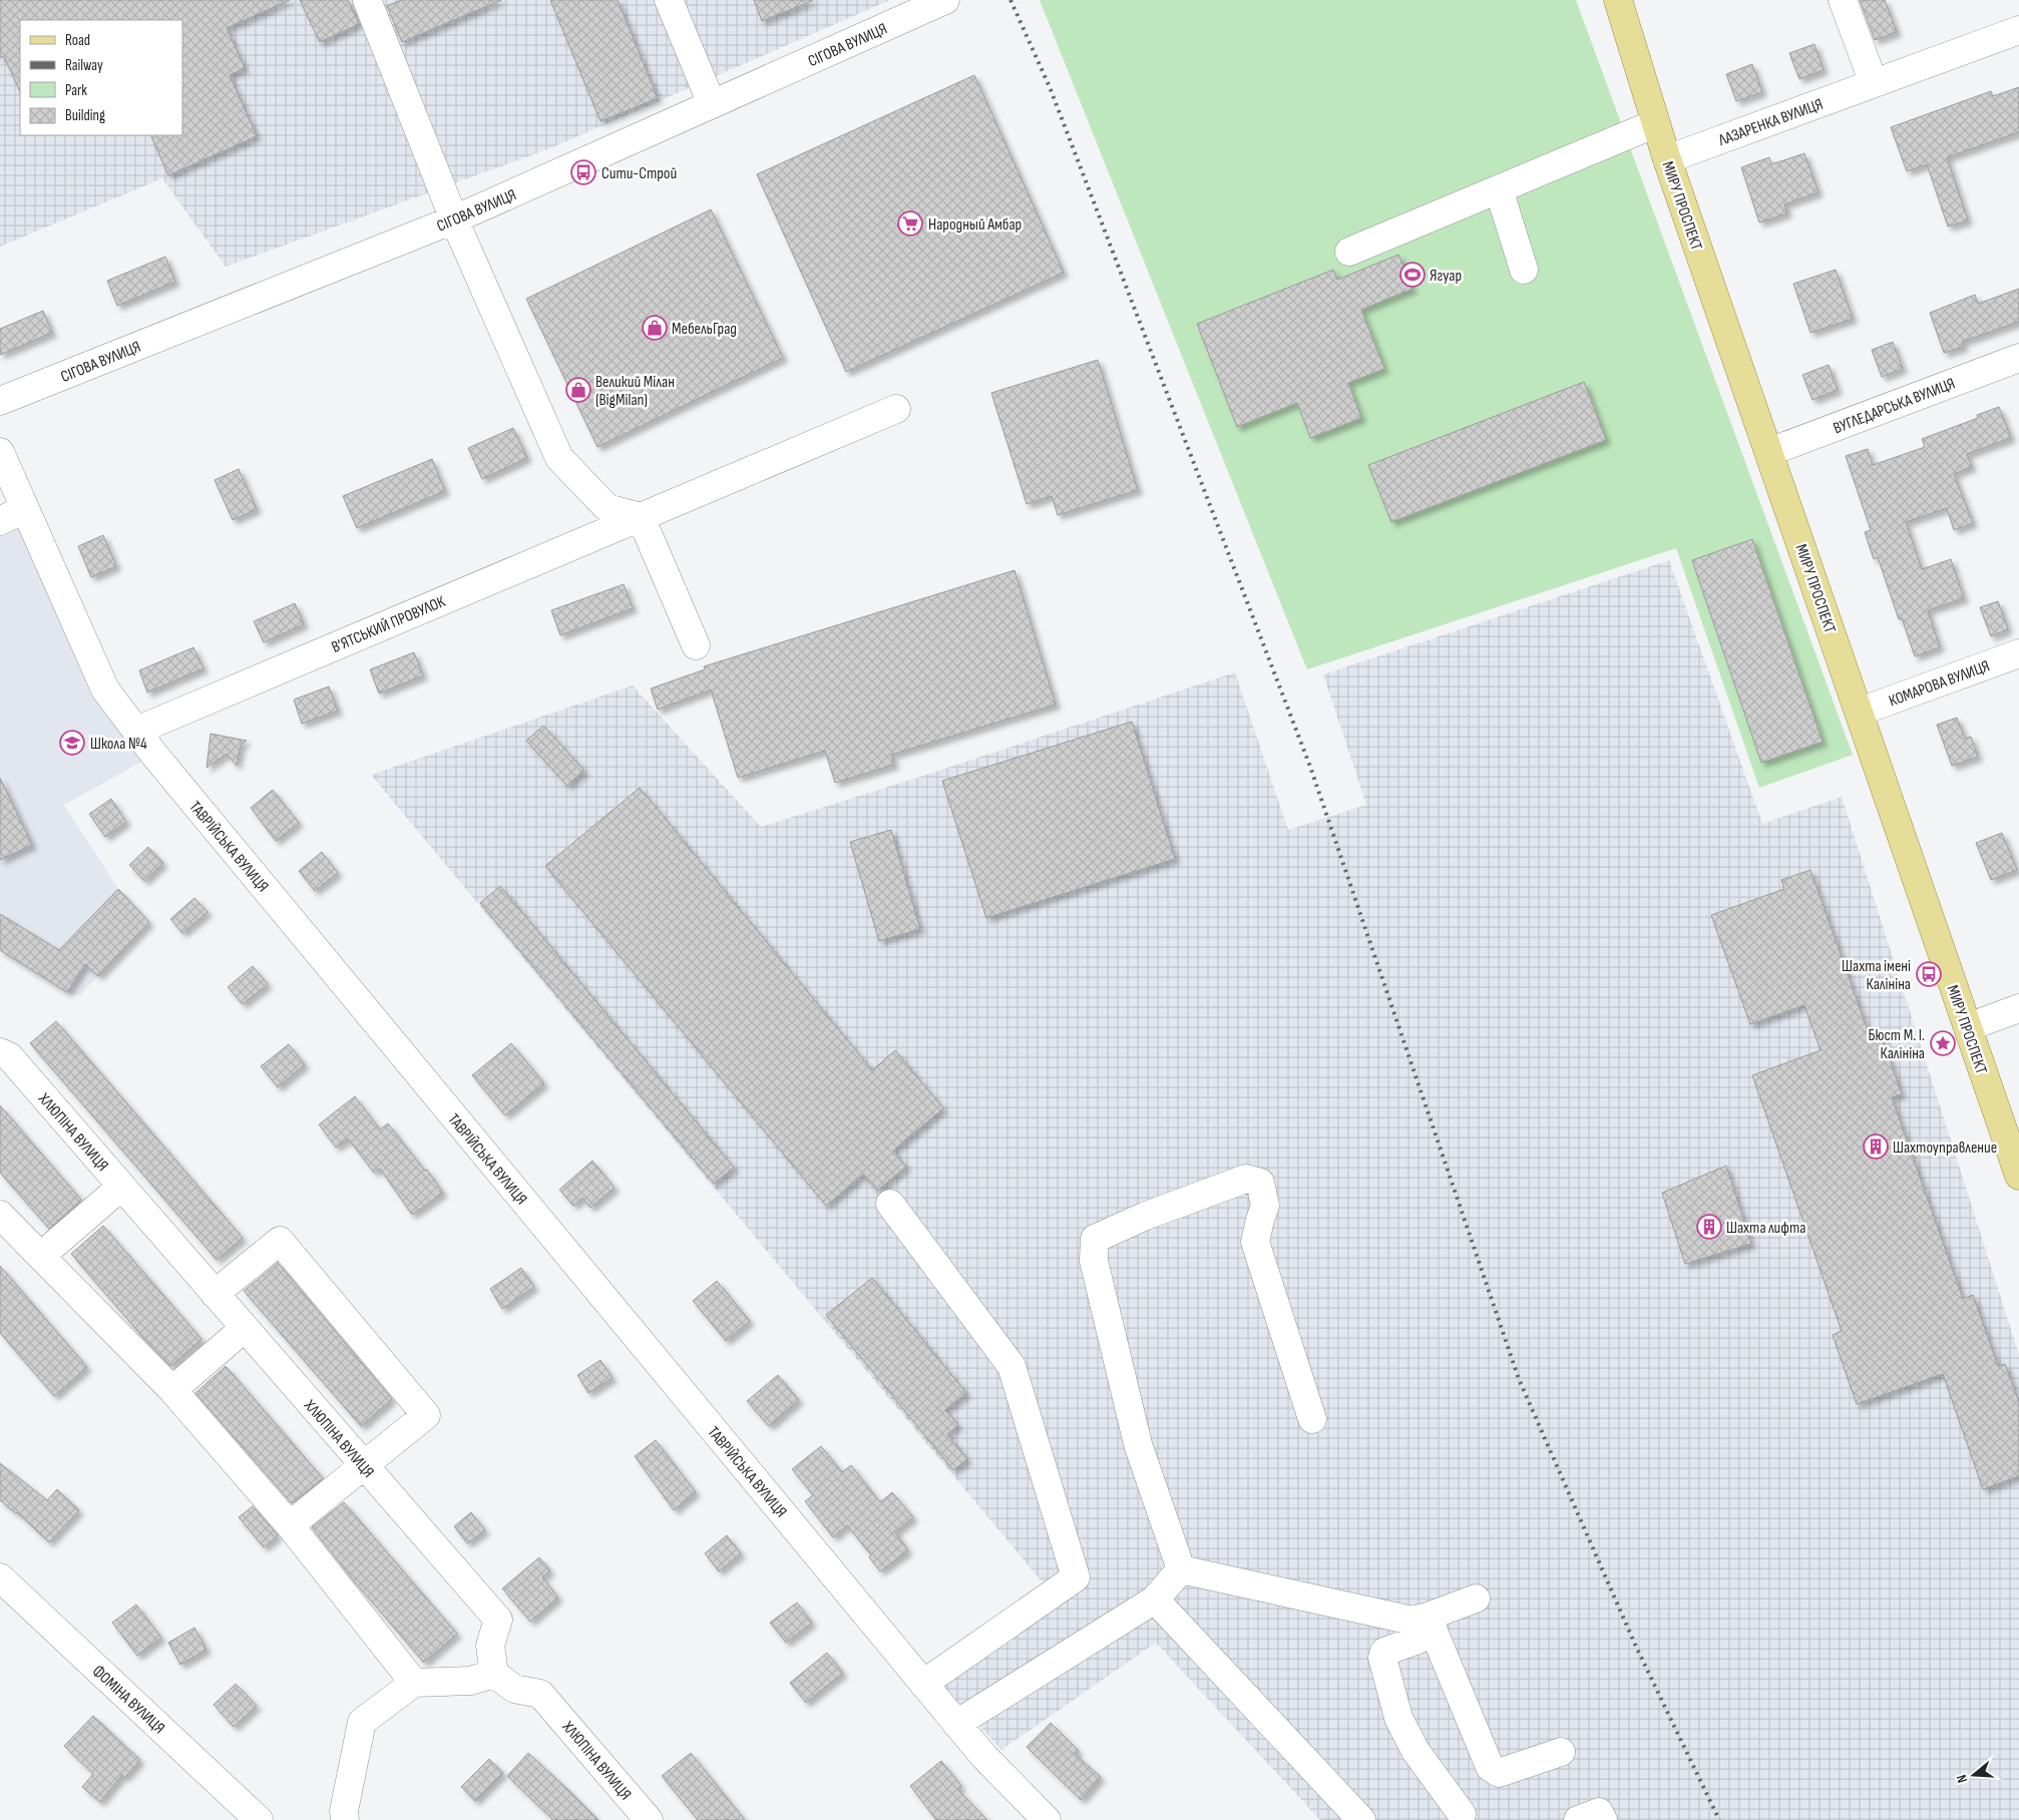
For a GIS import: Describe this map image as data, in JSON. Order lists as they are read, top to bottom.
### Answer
{
  "streets": {
    "main road": ["МИРУ ПРОСПЕКТ"],
    "street": [
      "СІГОВА ВУЛИЦЯ",
      "ЛАЗАРЕНКА ВУЛИЦЯ",
      "ВУГЛЕДАРСЬКА ВУЛИЦЯ",
      "В’ЯТСЬКИЙ ПРОВУЛОК",
      "КОМАРОВА ВУЛИЦЯ",
      "ТАВРІЙСЬКА ВУЛИЦЯ",
      "ХЛЮПІНА ВУЛИЦЯ",
      "ФОМІНА ВУЛИЦЯ"
    ]
  },
  "crossings": [
    ["ЛАЗАРЕНКА ВУЛИЦЯ", "МИРУ ПРОСПЕКТ"],
    ["МИРУ ПРОСПЕКТ", "ВУГЛЕДАРСЬКА ВУЛИЦЯ"],
    ["МИРУ ПРОСПЕКТ", "КОМАРОВА ВУЛИЦЯ"],
    ["В’ЯТСЬКИЙ ПРОВУЛОК", "ТАВРІЙСЬКА ВУЛИЦЯ"]
  ],
  "places": {
    "bus stop": ["Сити-Строй", "Шахта імені Калініна"],
    "supermarket": ["Народный Амбар"],
    "sports": ["Ягуар"],
    "shop": ["МебельГрад", "Великий Мілан (BigMilan)"],
    "school or university": ["Школа №4"],
    "place": ["Бюст М. І. Калініна"],
    "building": ["Шахтоуправление", "Шахта лифта"]
  },
  "legend": [
    "Road",
    "Railway",
    "Park",
    "Building"
  ],
  "north": "left"
}
